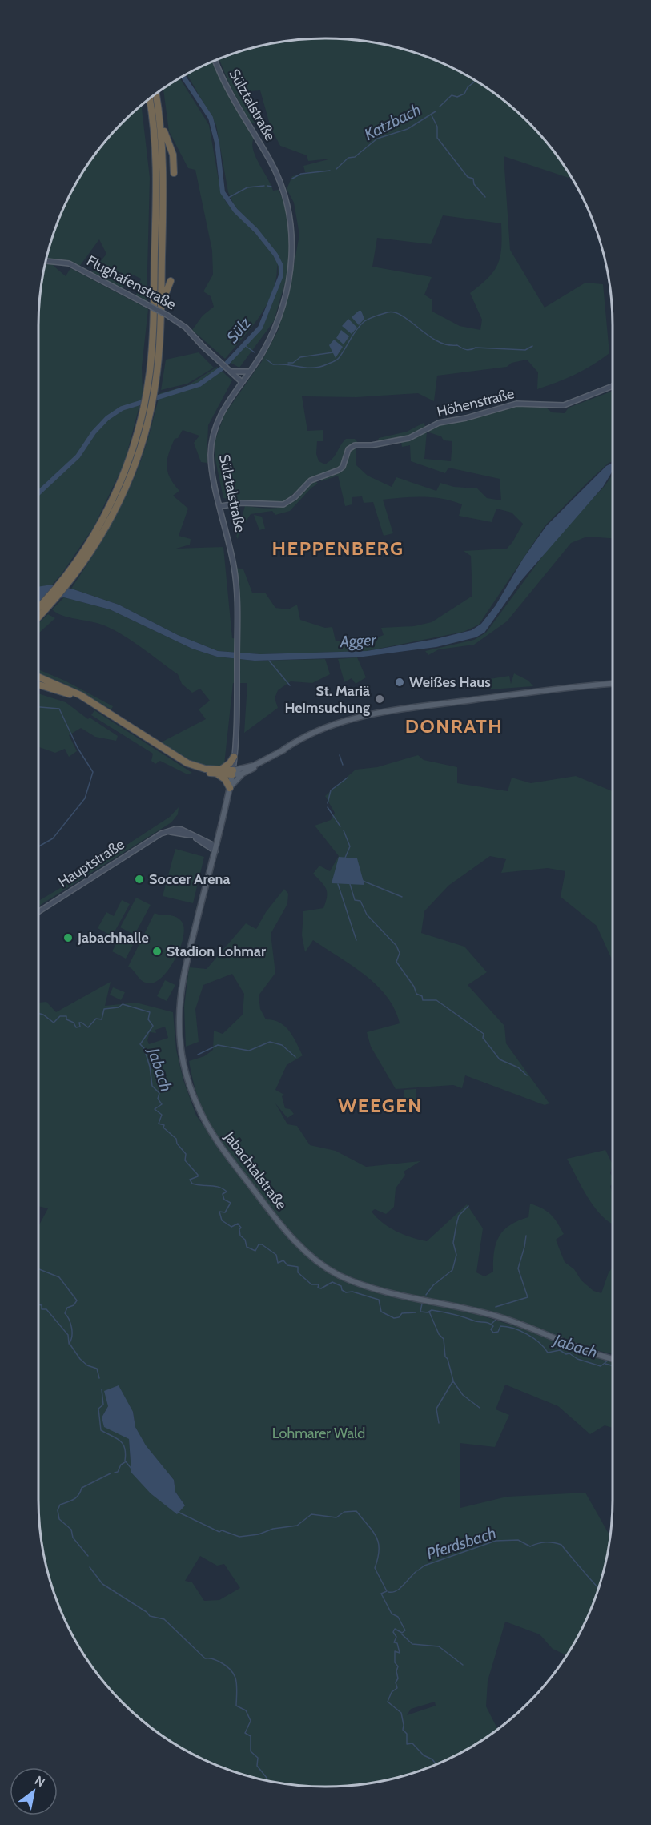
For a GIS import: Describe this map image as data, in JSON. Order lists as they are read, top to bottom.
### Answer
{
  "streets": {
    "main road": [
      "Sülztalstraße",
      "Flughafenstraße",
      "Höhenstraße",
      "Hauptstraße",
      "Jabachtalstraße"
    ]
  },
  "crossings": [
    ["Sülztalstraße", "Höhenstraße"],
    ["Sülztalstraße", "Jabachtalstraße"]
  ],
  "districts": ["HEPPENBERG", "DONRATH", "WEEGEN"],
  "water": [
    "Katzbach",
    "Sülz",
    "Agger",
    "Jabach",
    "Pferdsbach"
  ],
  "parks": ["Lohmarer Wald"],
  "places": [
    "Weißes Haus",
    "St. Mariä Heimsuchung",
    "Soccer Arena",
    "Jabachhalle",
    "Stadion Lohmar"
  ],
  "north": "top right"
}
